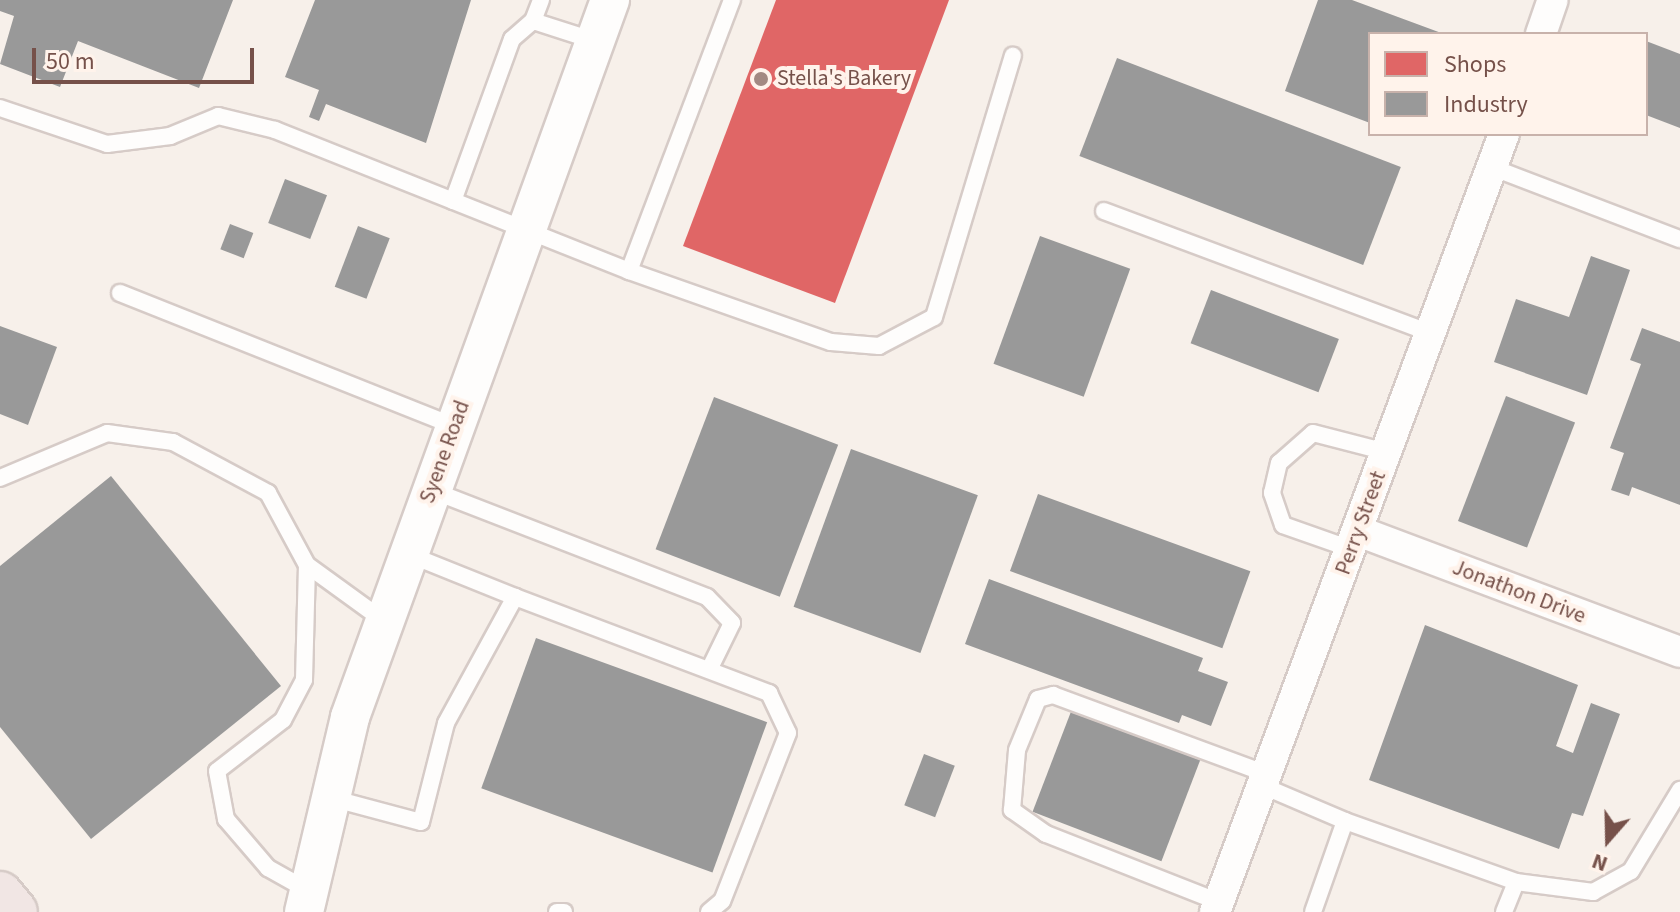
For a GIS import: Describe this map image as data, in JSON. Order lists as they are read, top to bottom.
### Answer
{
  "streets": {
    "street": ["Syene Road", "Perry Street", "Jonathon Drive"]
  },
  "crossings": [
    ["Perry Street", "Jonathon Drive"]
  ],
  "places": ["Stella's Bakery"],
  "legend": ["Shops", "Industry"],
  "scale_bar": "50 m",
  "north": "bottom"
}
